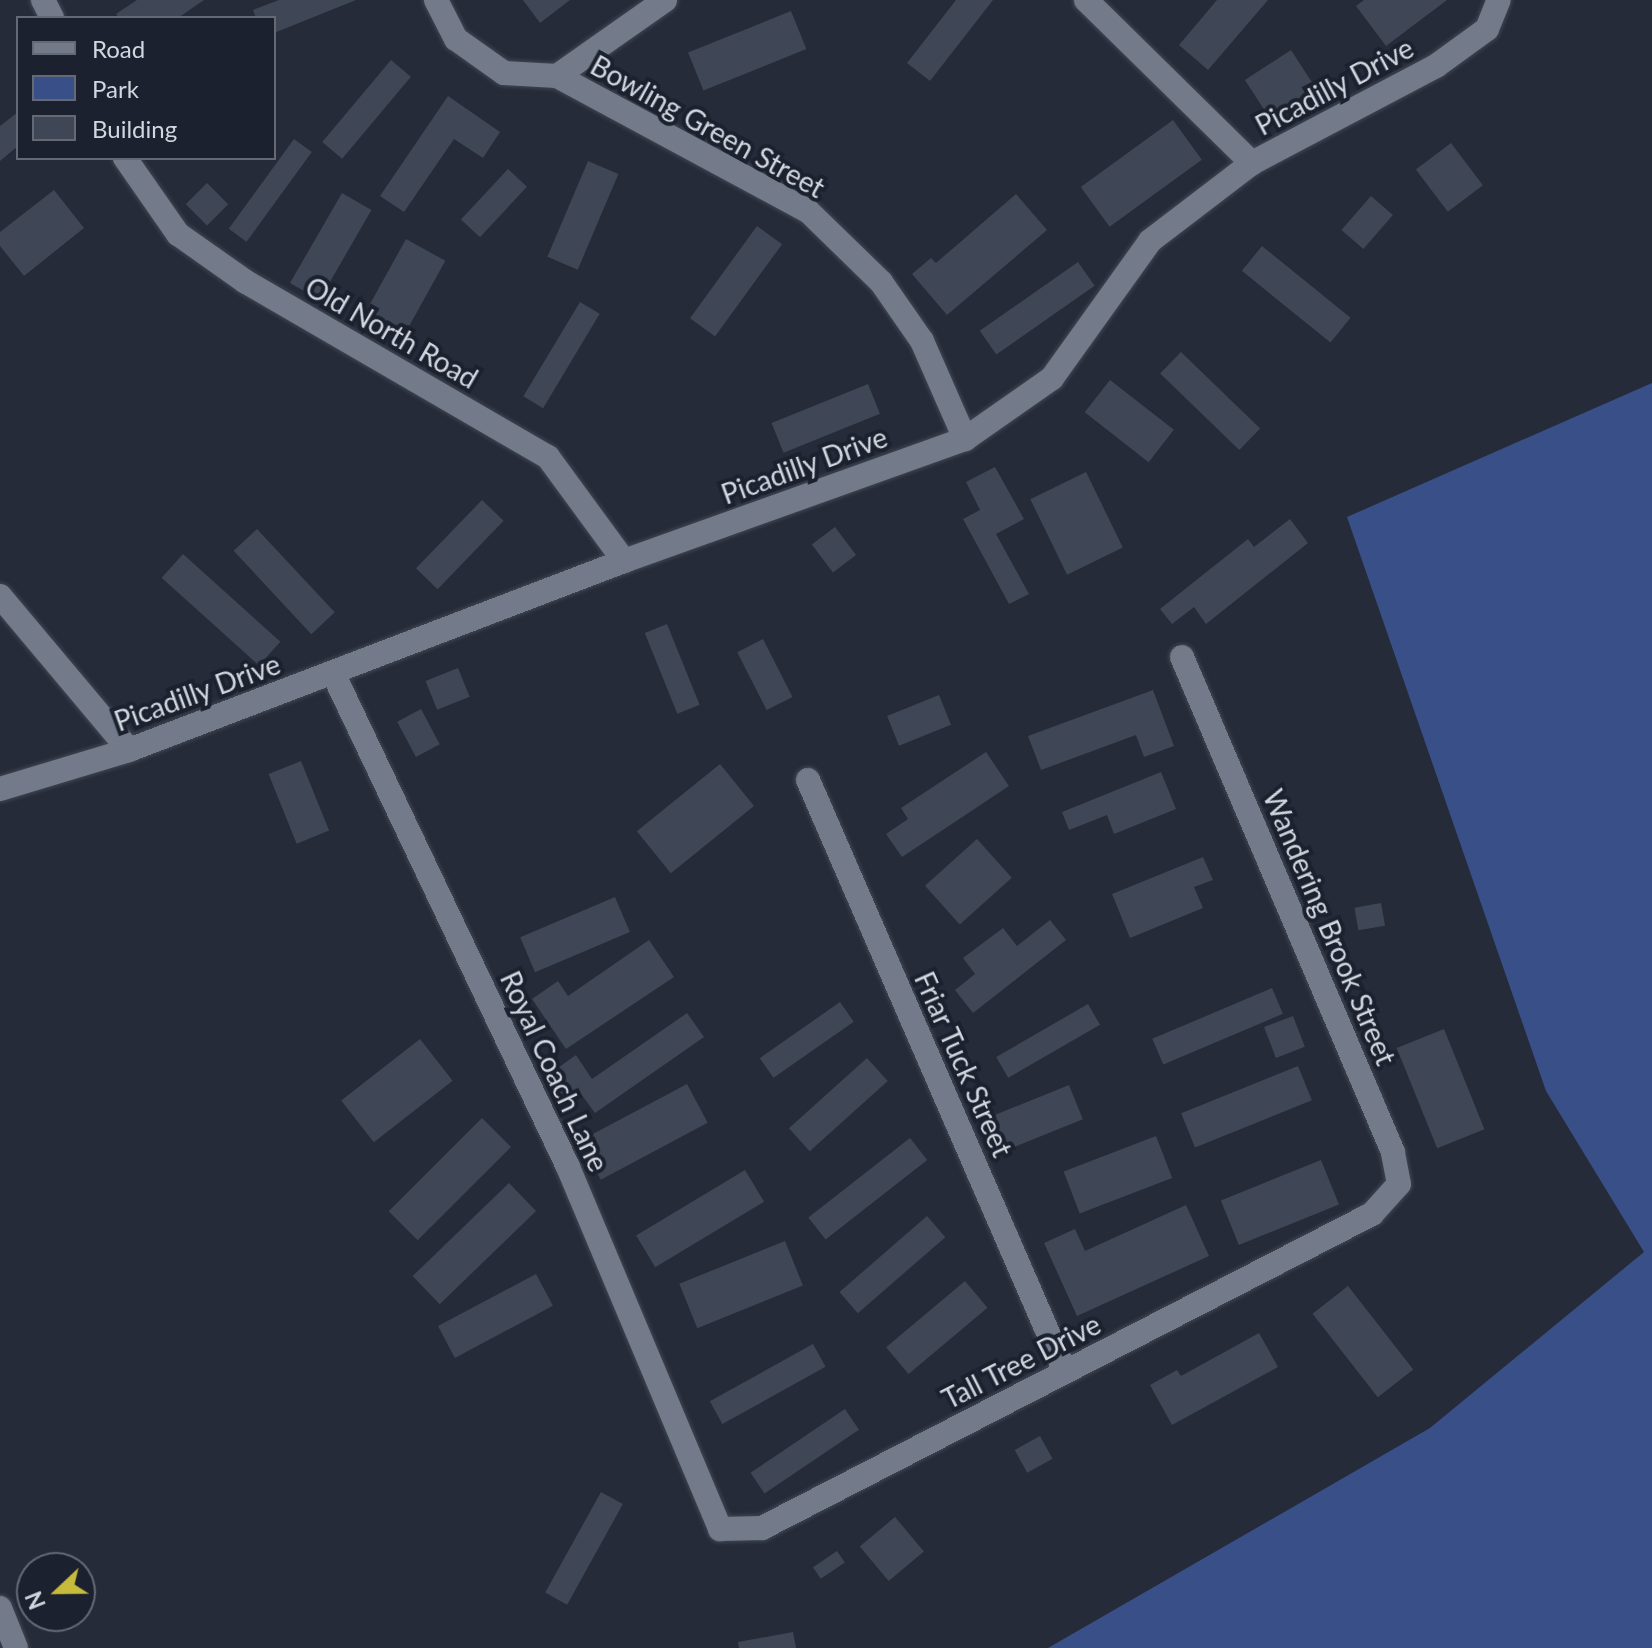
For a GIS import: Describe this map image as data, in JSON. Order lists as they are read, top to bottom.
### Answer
{
  "streets": {
    "street": [
      "Picadilly Drive",
      "Bowling Green Street",
      "Old North Road",
      "Wandering Brook Street",
      "Friar Tuck Street",
      "Royal Coach Lane",
      "Tall Tree Drive"
    ]
  },
  "crossings": [
    ["Picadilly Drive", "Bowling Green Street"],
    ["Picadilly Drive", "Old North Road"],
    ["Picadilly Drive", "Royal Coach Lane"],
    ["Wandering Brook Street", "Tall Tree Drive"],
    ["Friar Tuck Street", "Tall Tree Drive"],
    ["Royal Coach Lane", "Tall Tree Drive"]
  ],
  "legend": ["Road", "Park", "Building"],
  "north": "left"
}
